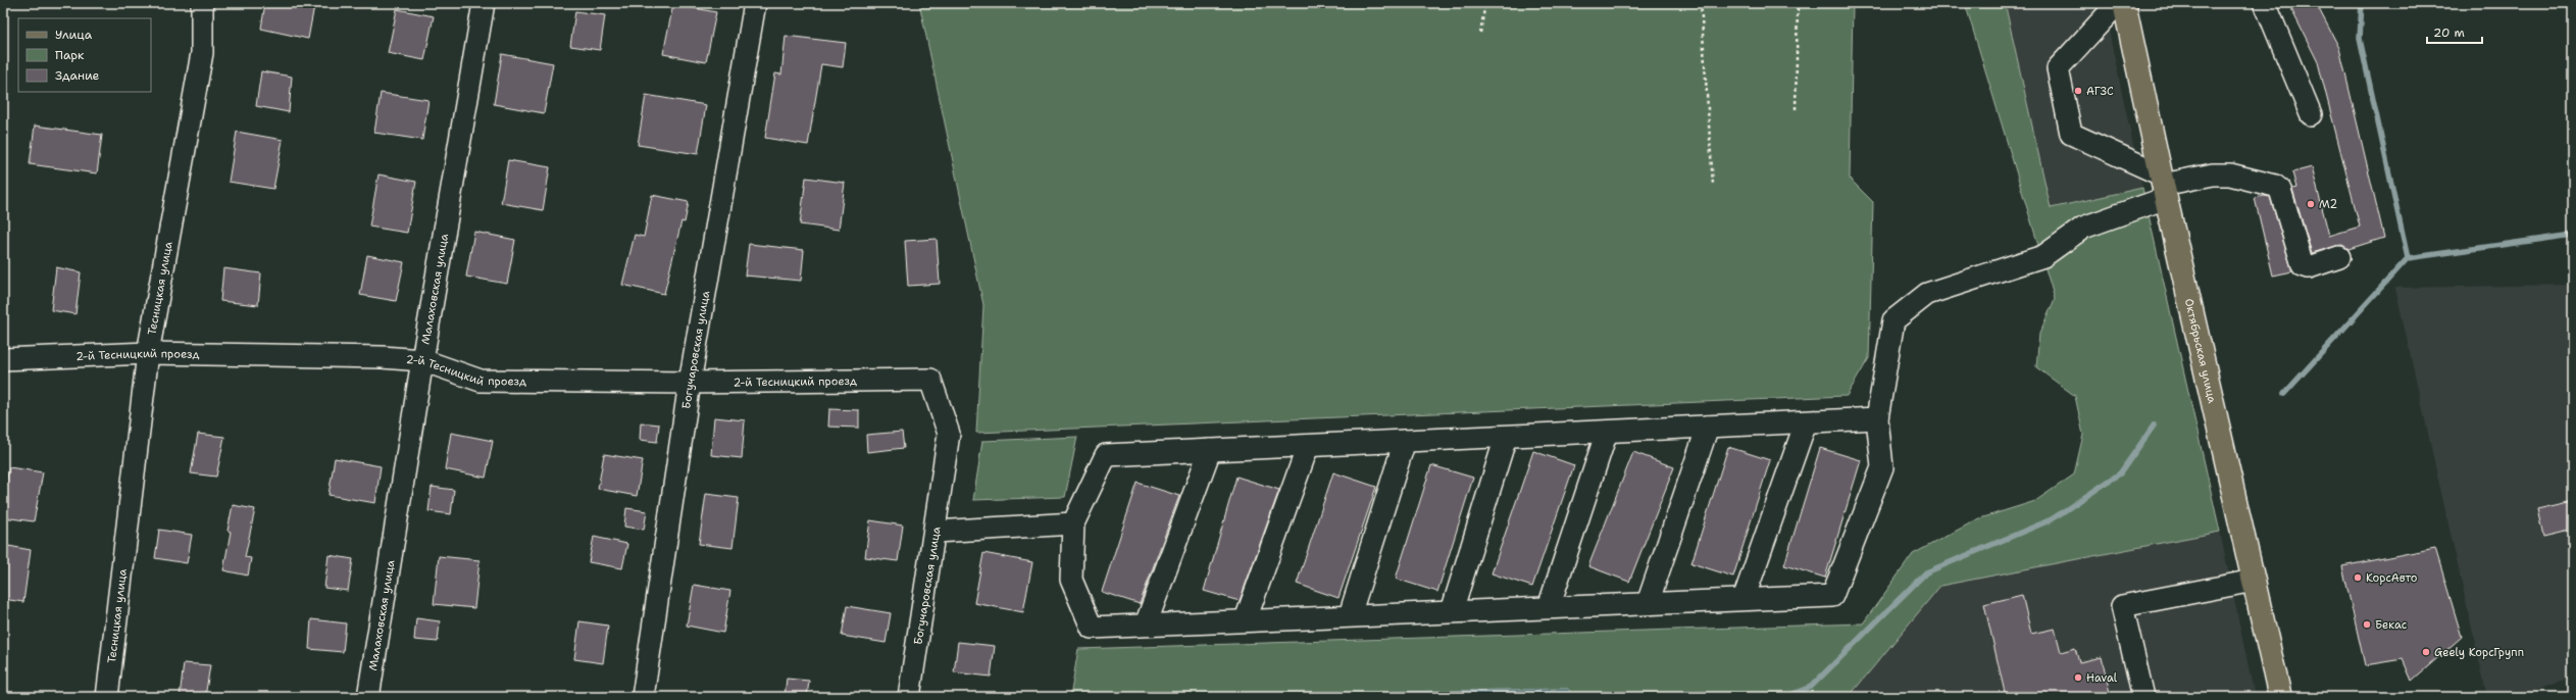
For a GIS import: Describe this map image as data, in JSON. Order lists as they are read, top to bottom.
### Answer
{
  "streets": {
    "main road": ["Октябрьская улица"],
    "street": [
      "Тесницкая улица",
      "Малаховская улица",
      "Богучаровская улица",
      "2-й Тесницкий проезд"
    ]
  },
  "crossings": [
    ["Тесницкая улица", "2-й Тесницкий проезд"],
    ["Малаховская улица", "2-й Тесницкий проезд"],
    ["Богучаровская улица", "2-й Тесницкий проезд"]
  ],
  "places": [
    "АГЗС",
    "М2",
    "КорсАвто",
    "Бекас",
    "Geely КорсГрупп",
    "Haval"
  ],
  "legend": ["Улица", "Парк", "Здание"],
  "scale_bar": "20 m"
}
